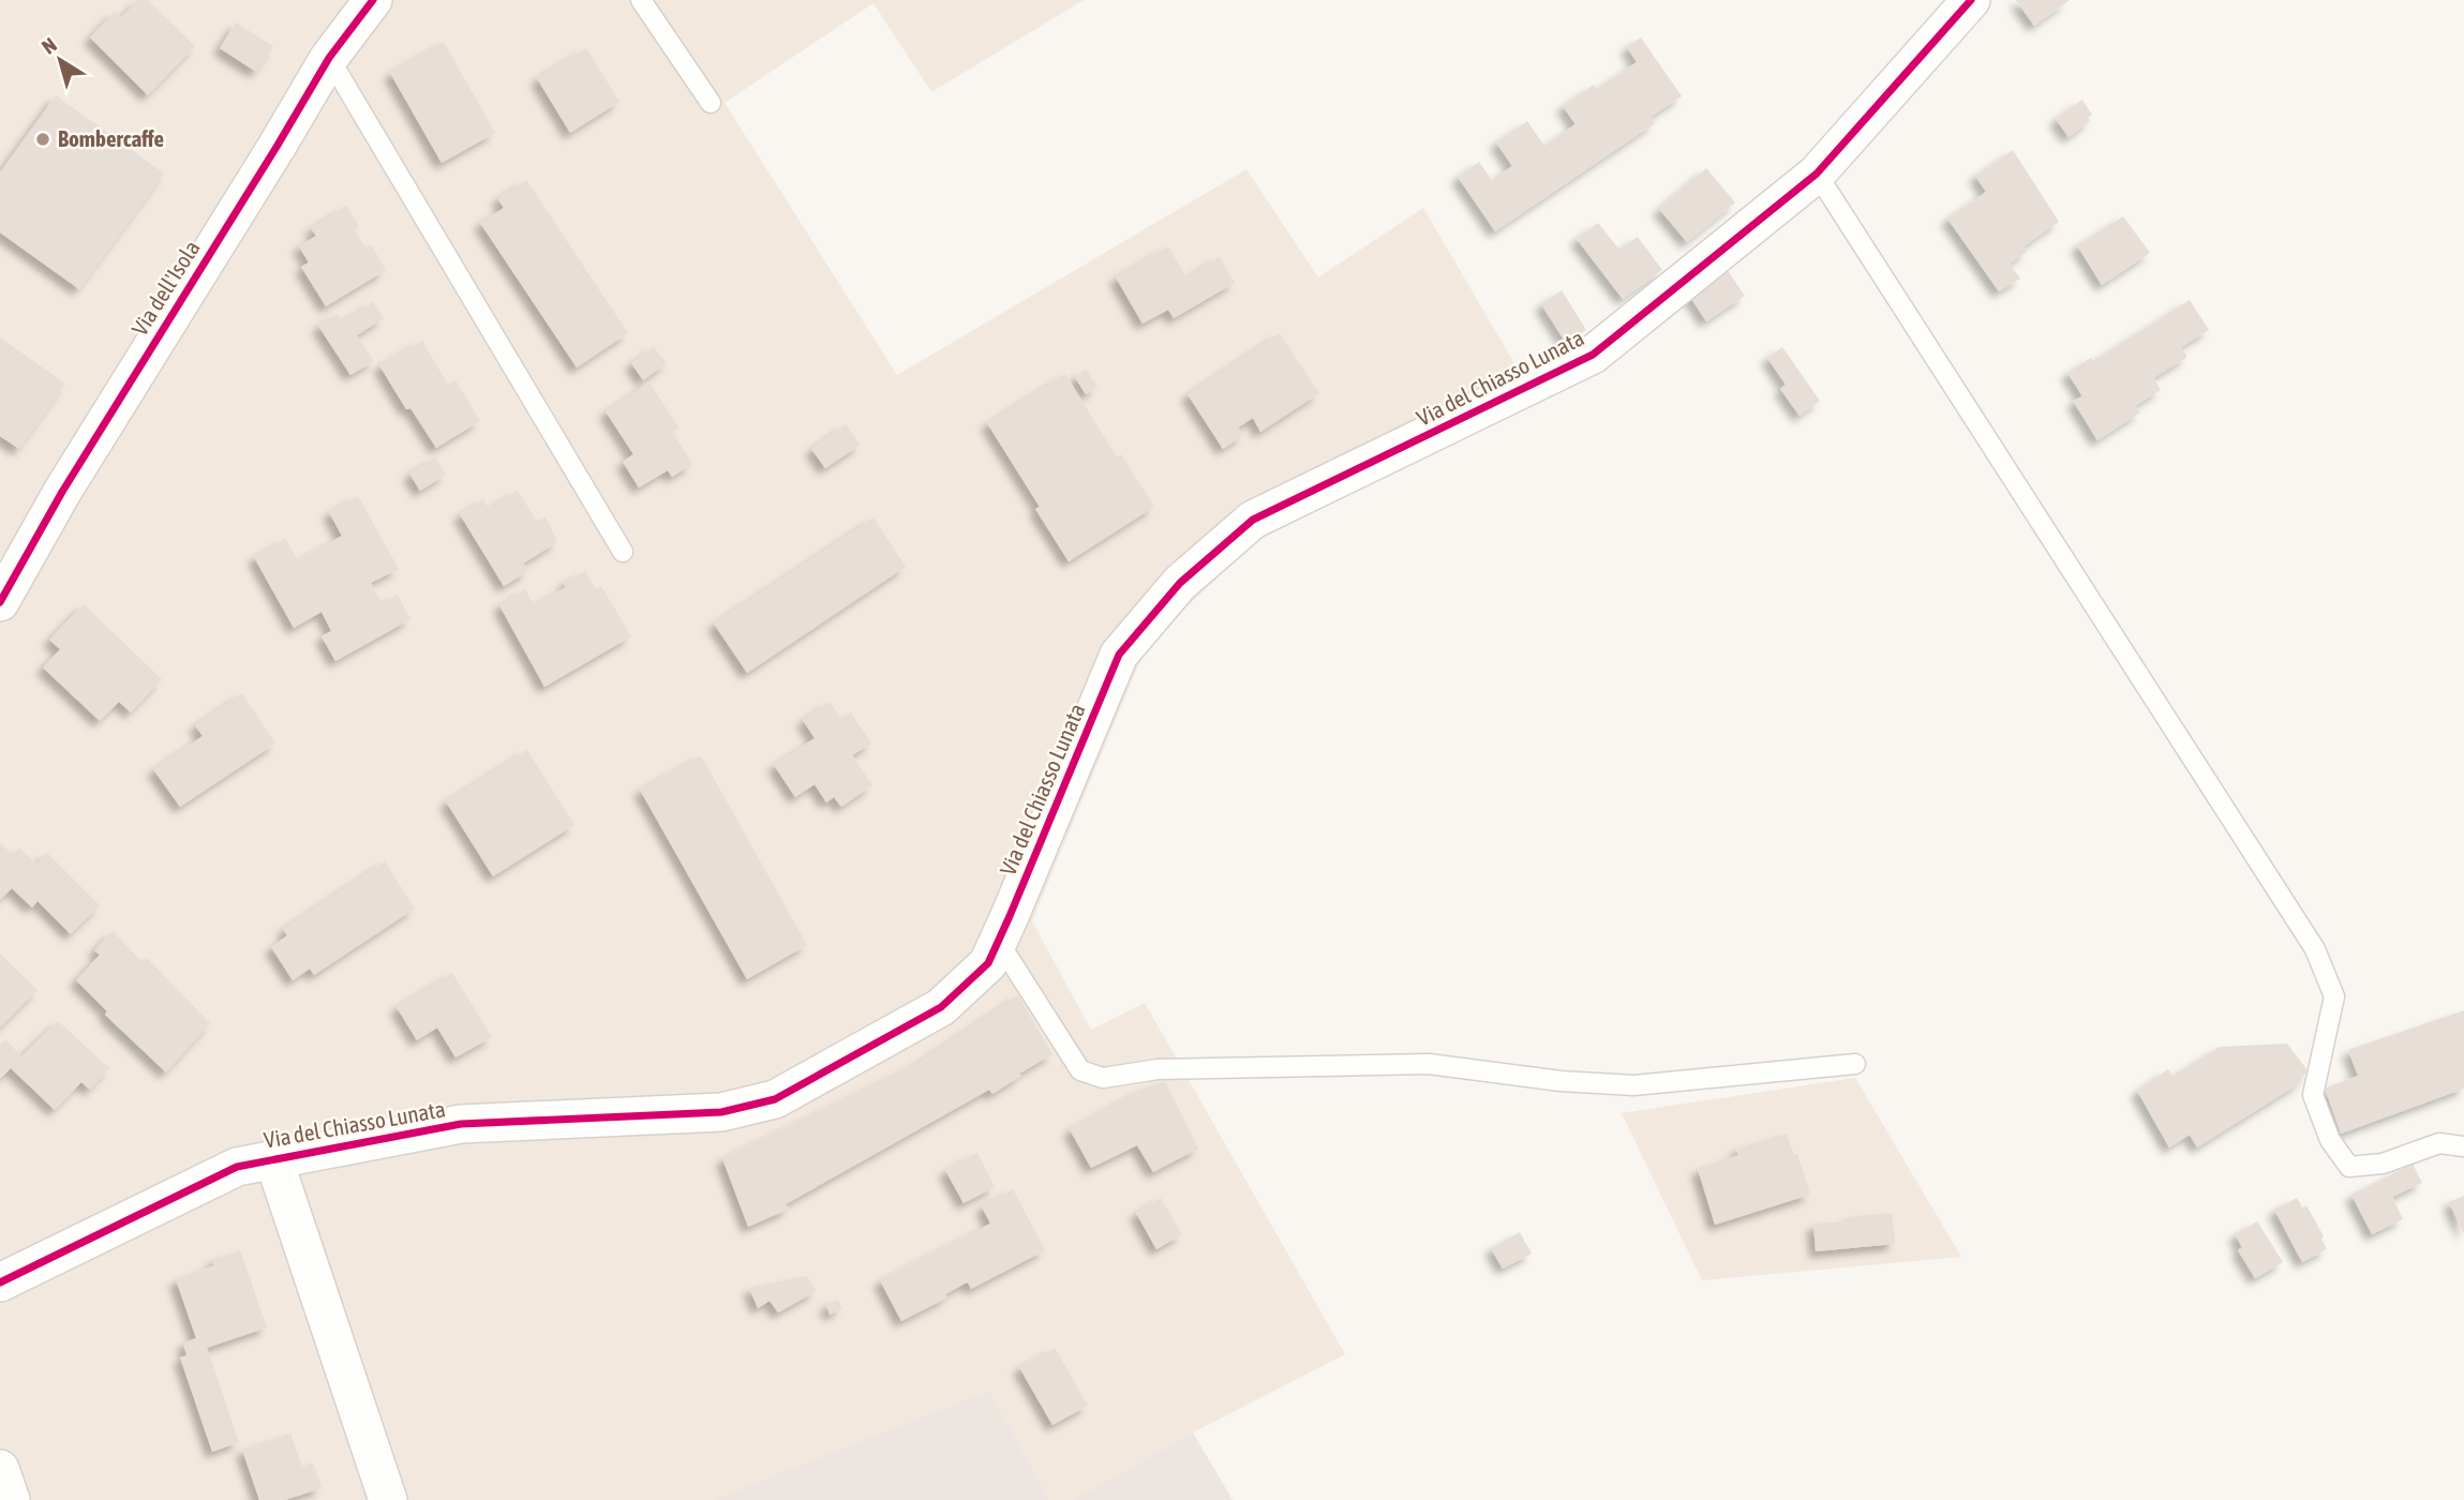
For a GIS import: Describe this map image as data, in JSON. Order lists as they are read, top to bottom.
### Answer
{
  "streets": {
    "street": ["Via dell'Isola", "Via del Chiasso Lunata"]
  },
  "places": ["Bombercaffe"],
  "north": "top left"
}
